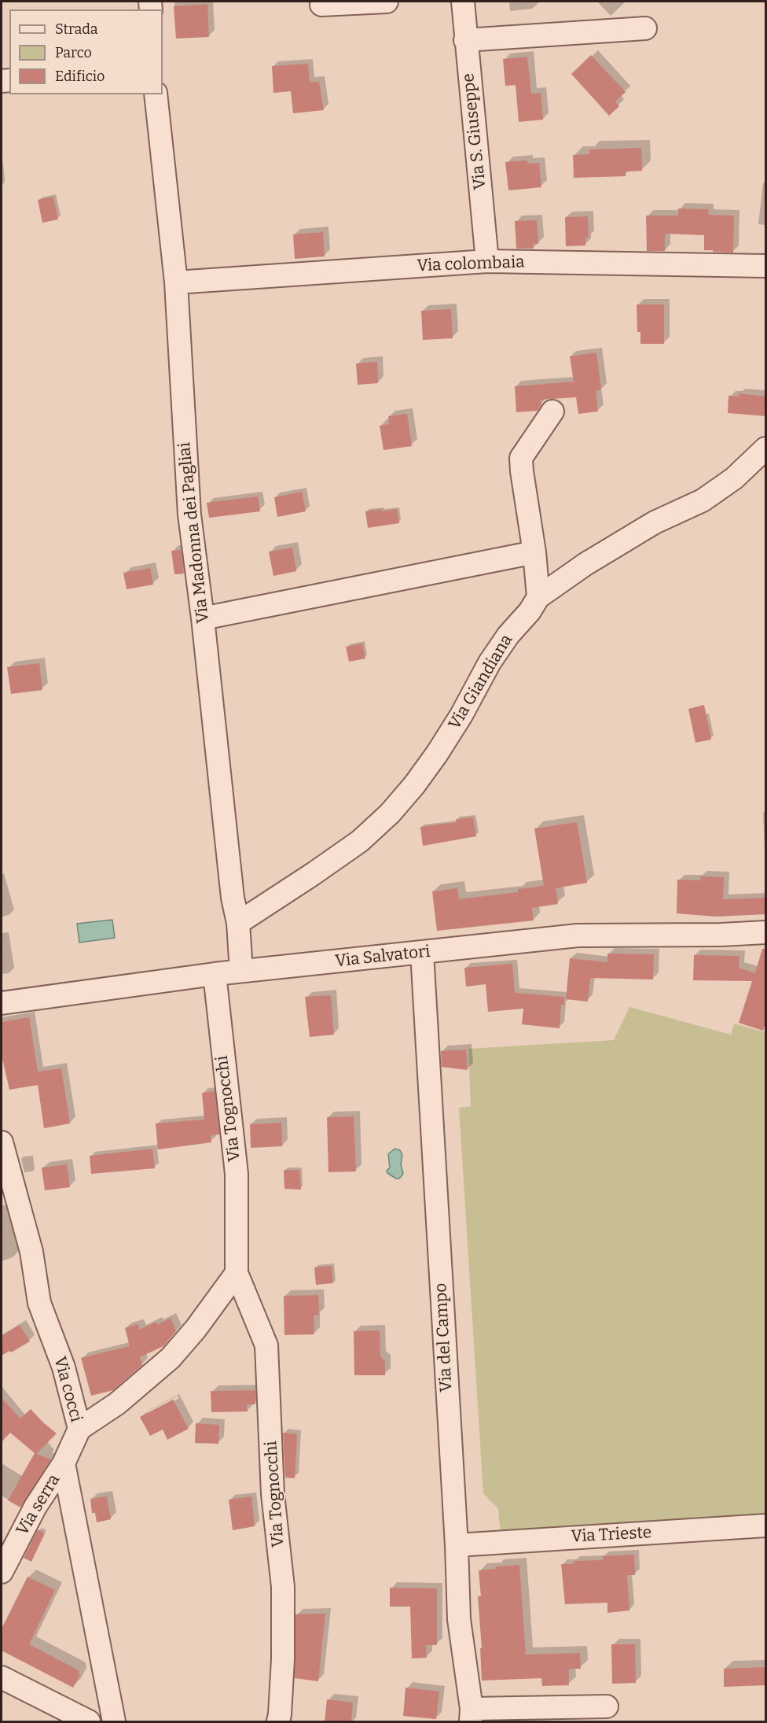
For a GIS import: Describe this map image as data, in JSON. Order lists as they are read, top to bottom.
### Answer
{
  "streets": {
    "street": [
      "Via S. Giuseppe",
      "Via colombaia",
      "Via Madonna dei Pagliai",
      "Via Giandiana",
      "Via Salvatori",
      "Via Tognocchi",
      "Via del Campo",
      "Via cocci",
      "Via serra",
      "Via Trieste"
    ]
  },
  "crossings": [
    ["Via S. Giuseppe", "Via colombaia"],
    ["Via colombaia", "Via Madonna dei Pagliai"],
    ["Via Madonna dei Pagliai", "Via Giandiana"],
    ["Via Madonna dei Pagliai", "Via Salvatori"],
    ["Via Salvatori", "Via Tognocchi"],
    ["Via Salvatori", "Via del Campo"],
    ["Via del Campo", "Via Trieste"],
    ["Via cocci", "Via serra"]
  ],
  "legend": ["Strada", "Parco", "Edificio"]
}
